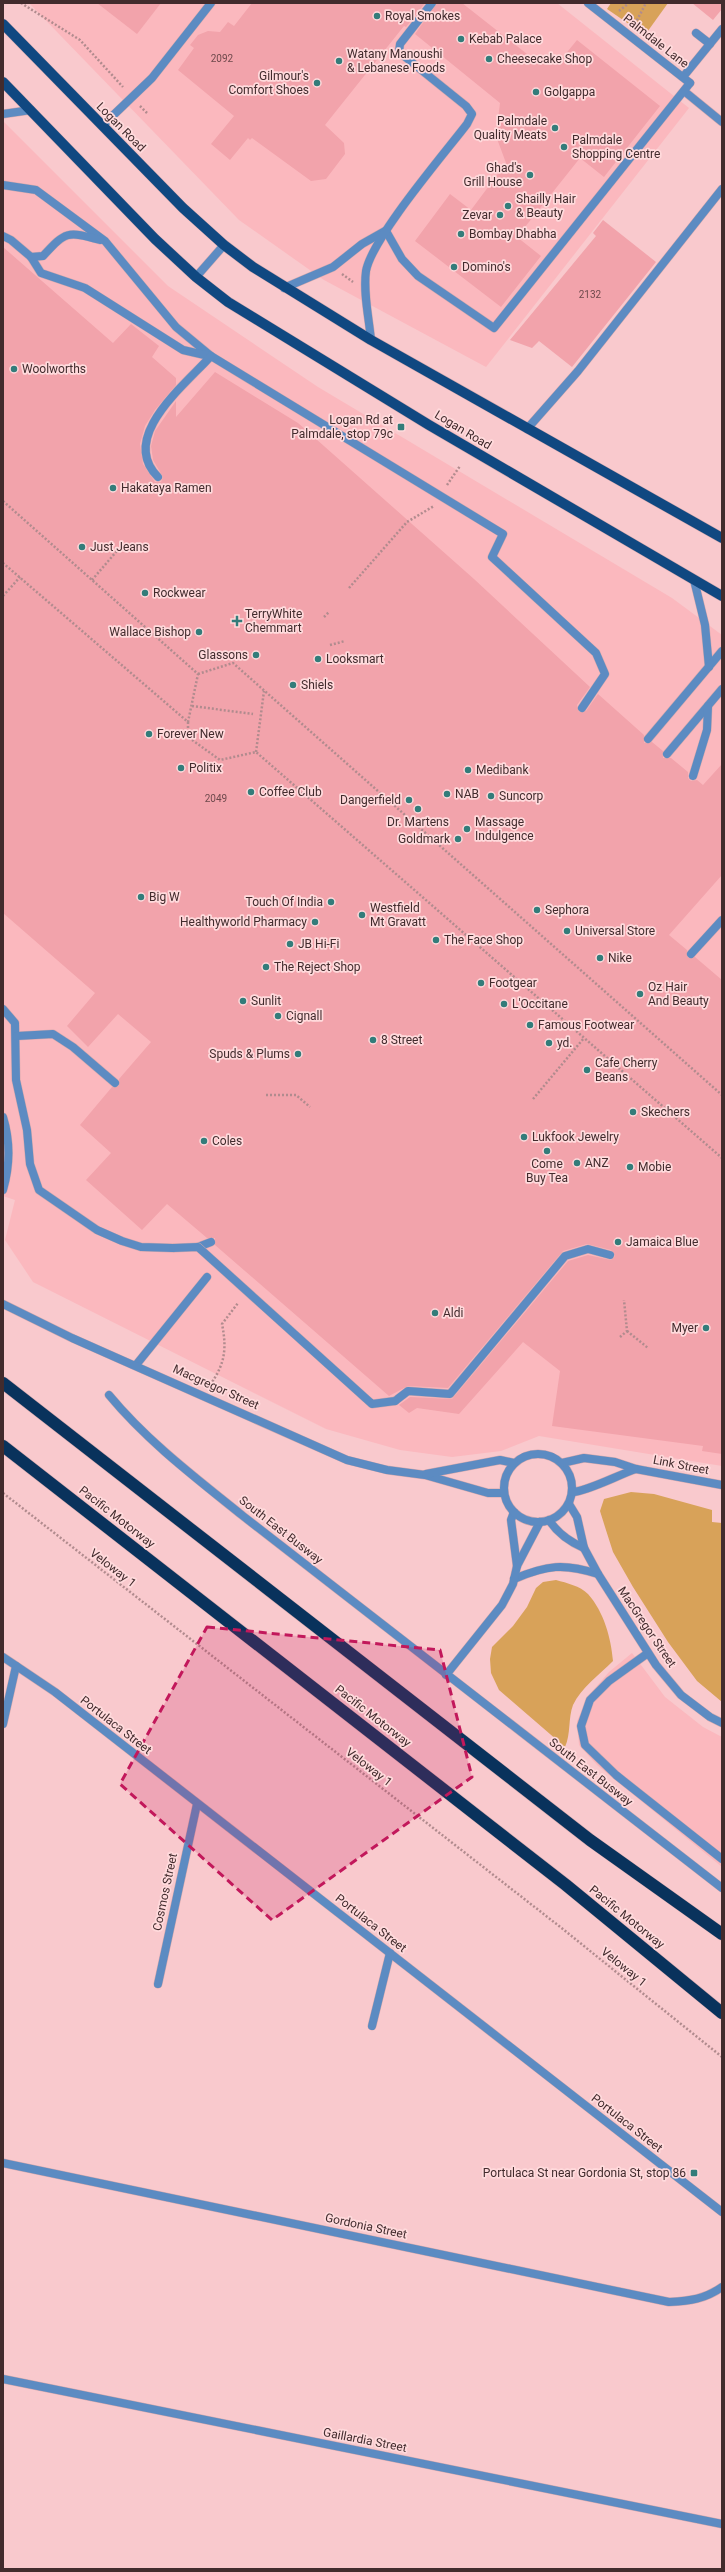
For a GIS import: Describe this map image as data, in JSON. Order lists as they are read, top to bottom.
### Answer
{
  "streets": {
    "highway": ["Pacific Motorway"],
    "main road": ["Logan Road"],
    "street": [
      "Palmdale Lane",
      "Macgregor Street",
      "Link Street",
      "South East Busway",
      "MacGregor Street",
      "Portulaca Street",
      "Cosmos Street",
      "Gordonia Street",
      "Gaillardia Street"
    ],
    "path": ["Veloway 1"]
  },
  "crossings": [
    ["Macgregor Street", "Link Street"],
    ["Macgregor Street", "MacGregor Street"],
    ["Link Street", "MacGregor Street"],
    ["Portulaca Street", "Cosmos Street"]
  ],
  "places": {
    "other": [
      "Royal Smokes",
      "Kebab Palace",
      "Cheesecake Shop",
      "Watany Manoushi & Lebanese Foods",
      "Gilmour's Comfort Shoes",
      "Golgappa",
      "Palmdale Quality Meats",
      "Palmdale Shopping Centre",
      "Ghad's Grill House",
      "Shailly Hair & Beauty",
      "Zevar",
      "Bombay Dhabha",
      "Domino's",
      "Woolworths",
      "Hakataya Ramen",
      "Just Jeans",
      "Rockwear",
      "Wallace Bishop",
      "Glassons",
      "Looksmart",
      "Shiels",
      "Forever New",
      "Politix",
      "Medibank",
      "Coffee Club",
      "NAB",
      "Suncorp",
      "Dangerfield",
      "Dr. Martens",
      "Massage Indulgence",
      "Goldmark",
      "Big W",
      "Touch Of India",
      "Sephora",
      "Westfield Mt Gravatt",
      "Healthyworld Pharmacy",
      "Universal Store",
      "The Face Shop",
      "JB Hi-Fi",
      "Nike",
      "The Reject Shop",
      "Footgear",
      "Oz Hair And Beauty",
      "Sunlit",
      "L'Occitane",
      "Cignall",
      "Famous Footwear",
      "8 Street",
      "yd.",
      "Spuds & Plums",
      "Cafe Cherry Beans",
      "Skechers",
      "Lukfook Jewelry",
      "Coles",
      "Come Buy Tea",
      "ANZ",
      "Mobie",
      "Jamaica Blue",
      "Aldi",
      "Myer"
    ],
    "transit": ["Logan Rd at Palmdale, stop 79c", "Portulaca St near Gordonia St, stop 86"],
    "health": ["TerryWhite Chemmart"]
  },
  "house_numbers": ["2092", "2132", "2049"]
}
